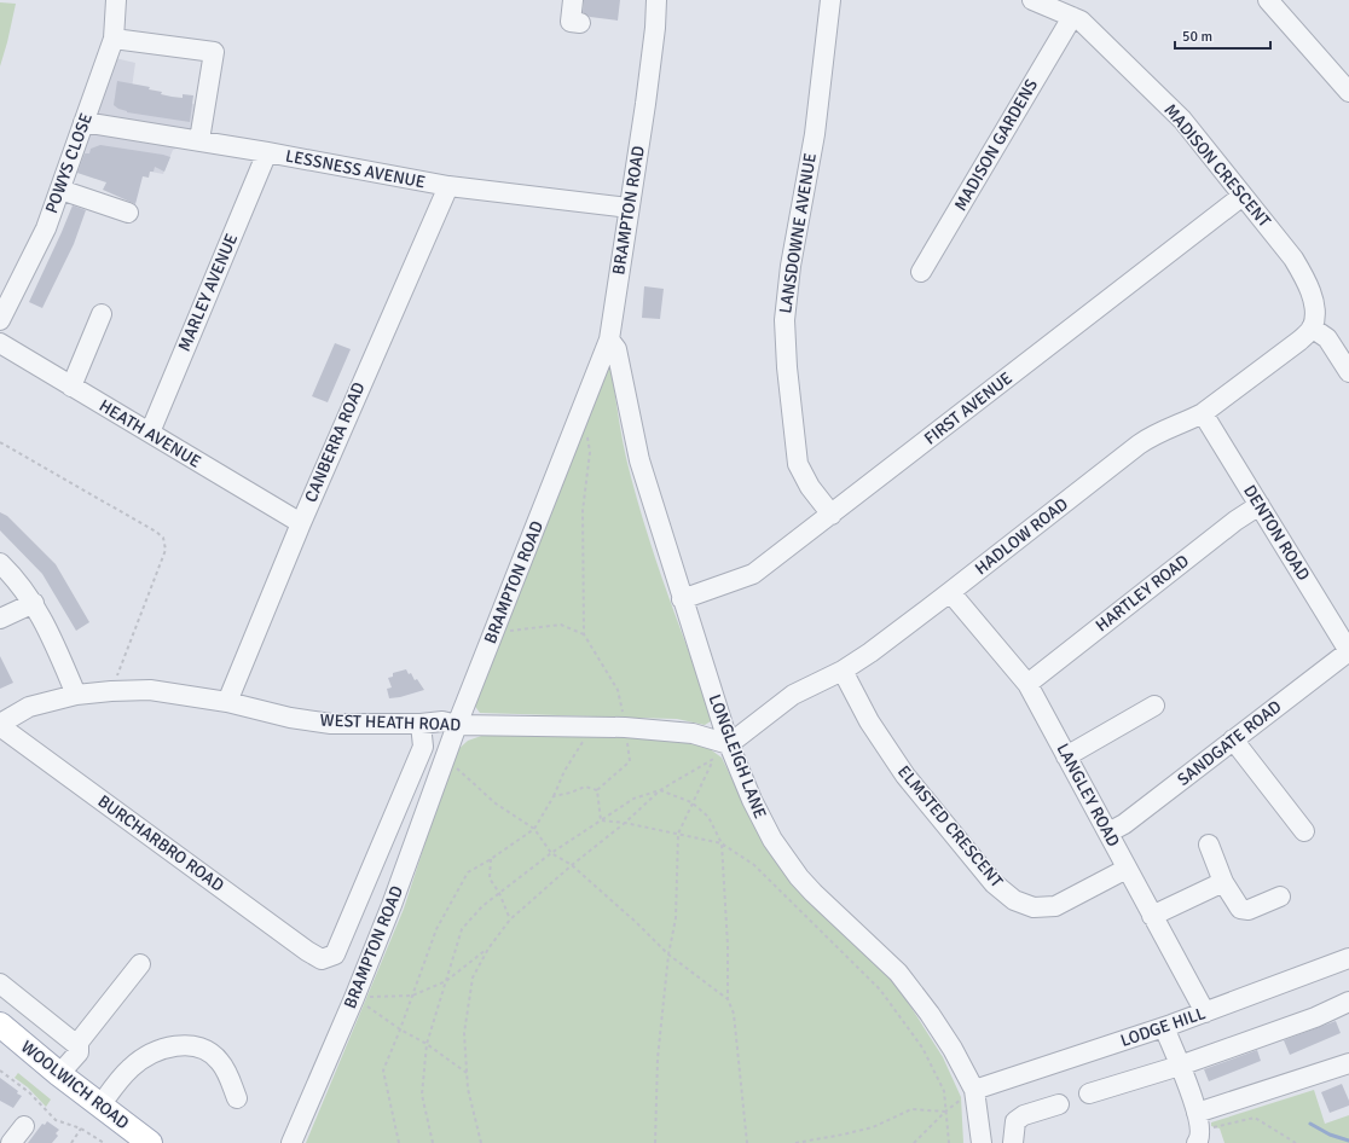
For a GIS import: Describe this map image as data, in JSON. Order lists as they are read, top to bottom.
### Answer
{
  "streets": {
    "main road": ["WOOLWICH ROAD"],
    "street": [
      "MADISON GARDENS",
      "POWYS CLOSE",
      "MADISON CRESCENT",
      "LESSNESS AVENUE",
      "BRAMPTON ROAD",
      "LANSDOWNE AVENUE",
      "MARLEY AVENUE",
      "FIRST AVENUE",
      "HEATH AVENUE",
      "CANBERRA ROAD",
      "DENTON ROAD",
      "HADLOW ROAD",
      "HARTLEY ROAD",
      "WEST HEATH ROAD",
      "SANDGATE ROAD",
      "LONGLEIGH LANE",
      "LANGLEY ROAD",
      "ELMSTED CRESCENT",
      "BURCHARBRO ROAD",
      "LODGE HILL"
    ]
  },
  "crossings": [
    ["MADISON GARDENS", "MADISON CRESCENT"],
    ["POWYS CLOSE", "LESSNESS AVENUE"],
    ["MADISON CRESCENT", "FIRST AVENUE"],
    ["MADISON CRESCENT", "HADLOW ROAD"],
    ["LESSNESS AVENUE", "BRAMPTON ROAD"],
    ["LESSNESS AVENUE", "MARLEY AVENUE"],
    ["LESSNESS AVENUE", "CANBERRA ROAD"],
    ["BRAMPTON ROAD", "WEST HEATH ROAD"],
    ["BRAMPTON ROAD", "LONGLEIGH LANE"],
    ["LANSDOWNE AVENUE", "FIRST AVENUE"],
    ["MARLEY AVENUE", "HEATH AVENUE"],
    ["FIRST AVENUE", "LONGLEIGH LANE"],
    ["HEATH AVENUE", "CANBERRA ROAD"],
    ["CANBERRA ROAD", "WEST HEATH ROAD"],
    ["DENTON ROAD", "HADLOW ROAD"],
    ["DENTON ROAD", "HARTLEY ROAD"],
    ["DENTON ROAD", "SANDGATE ROAD"],
    ["HADLOW ROAD", "WEST HEATH ROAD"],
    ["HADLOW ROAD", "LONGLEIGH LANE"],
    ["HADLOW ROAD", "LANGLEY ROAD"],
    ["HADLOW ROAD", "ELMSTED CRESCENT"],
    ["HARTLEY ROAD", "LANGLEY ROAD"],
    ["WEST HEATH ROAD", "LONGLEIGH LANE"],
    ["WEST HEATH ROAD", "BURCHARBRO ROAD"],
    ["SANDGATE ROAD", "LANGLEY ROAD"],
    ["LONGLEIGH LANE", "LODGE HILL"],
    ["LANGLEY ROAD", "ELMSTED CRESCENT"],
    ["LANGLEY ROAD", "LODGE HILL"]
  ],
  "scale_bar": "50 m"
}
